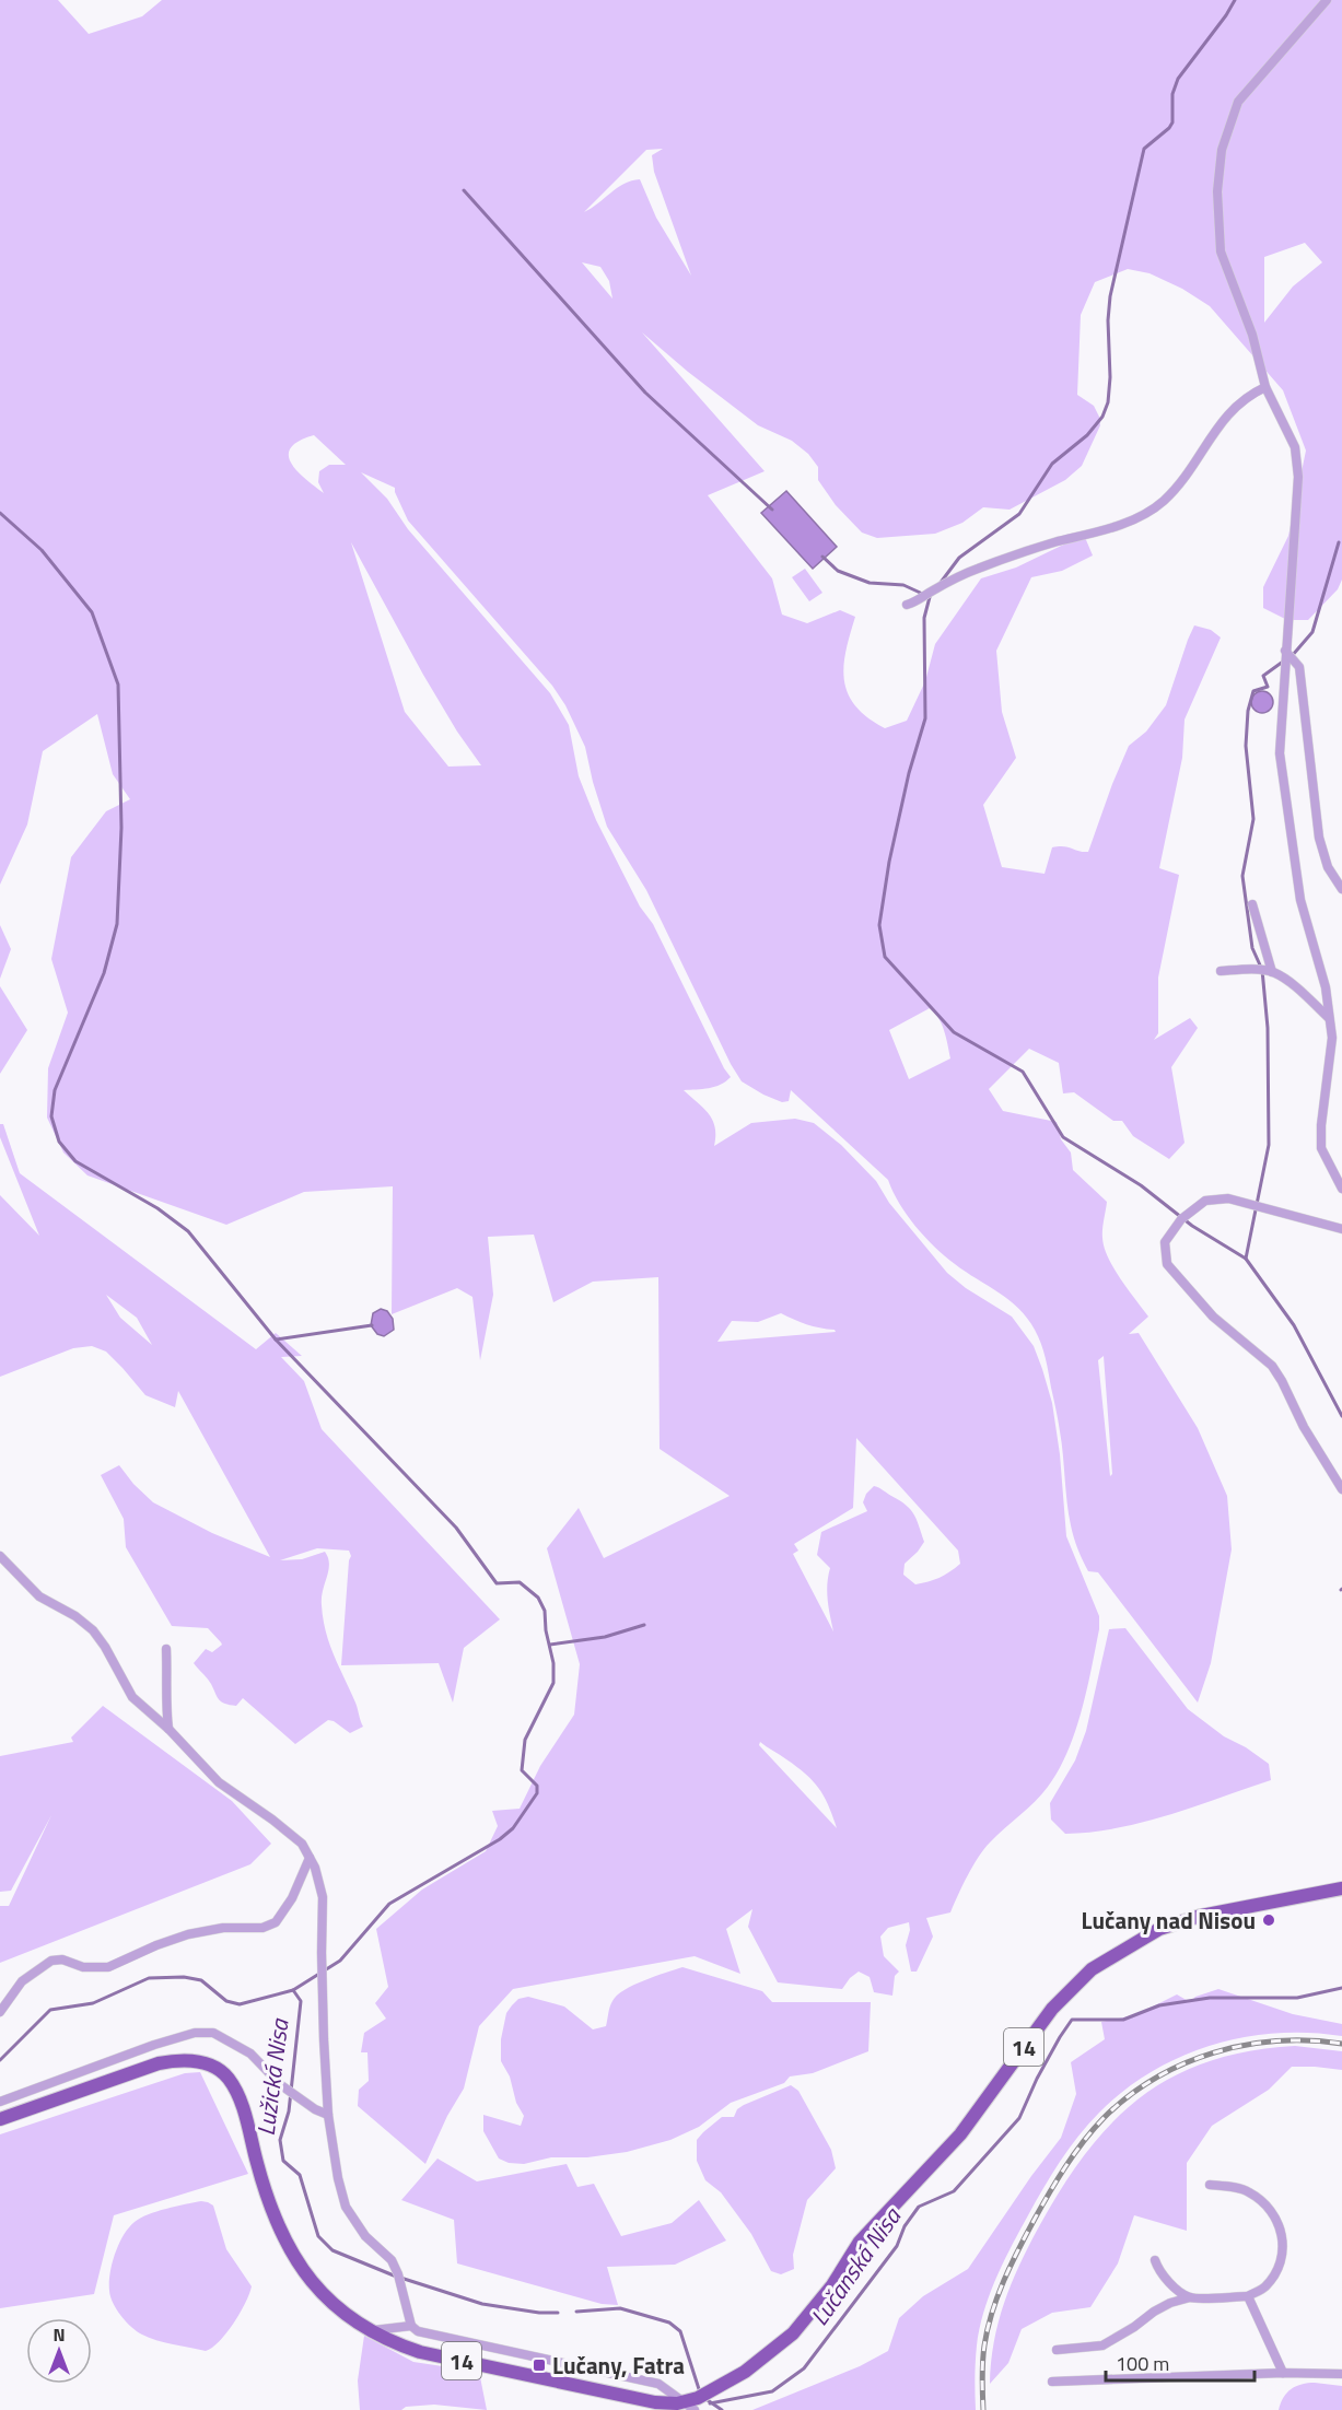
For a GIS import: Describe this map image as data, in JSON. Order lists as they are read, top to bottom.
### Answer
{
  "streets": {
    "main road": ["14"]
  },
  "water": ["Lužická Nisa", "Lučanská Nisa"],
  "places": {
    "other": ["Lučany nad Nisou"],
    "transit": ["Lučany, Fatra"]
  },
  "scale_bar": "100 m",
  "north": "top"
}
